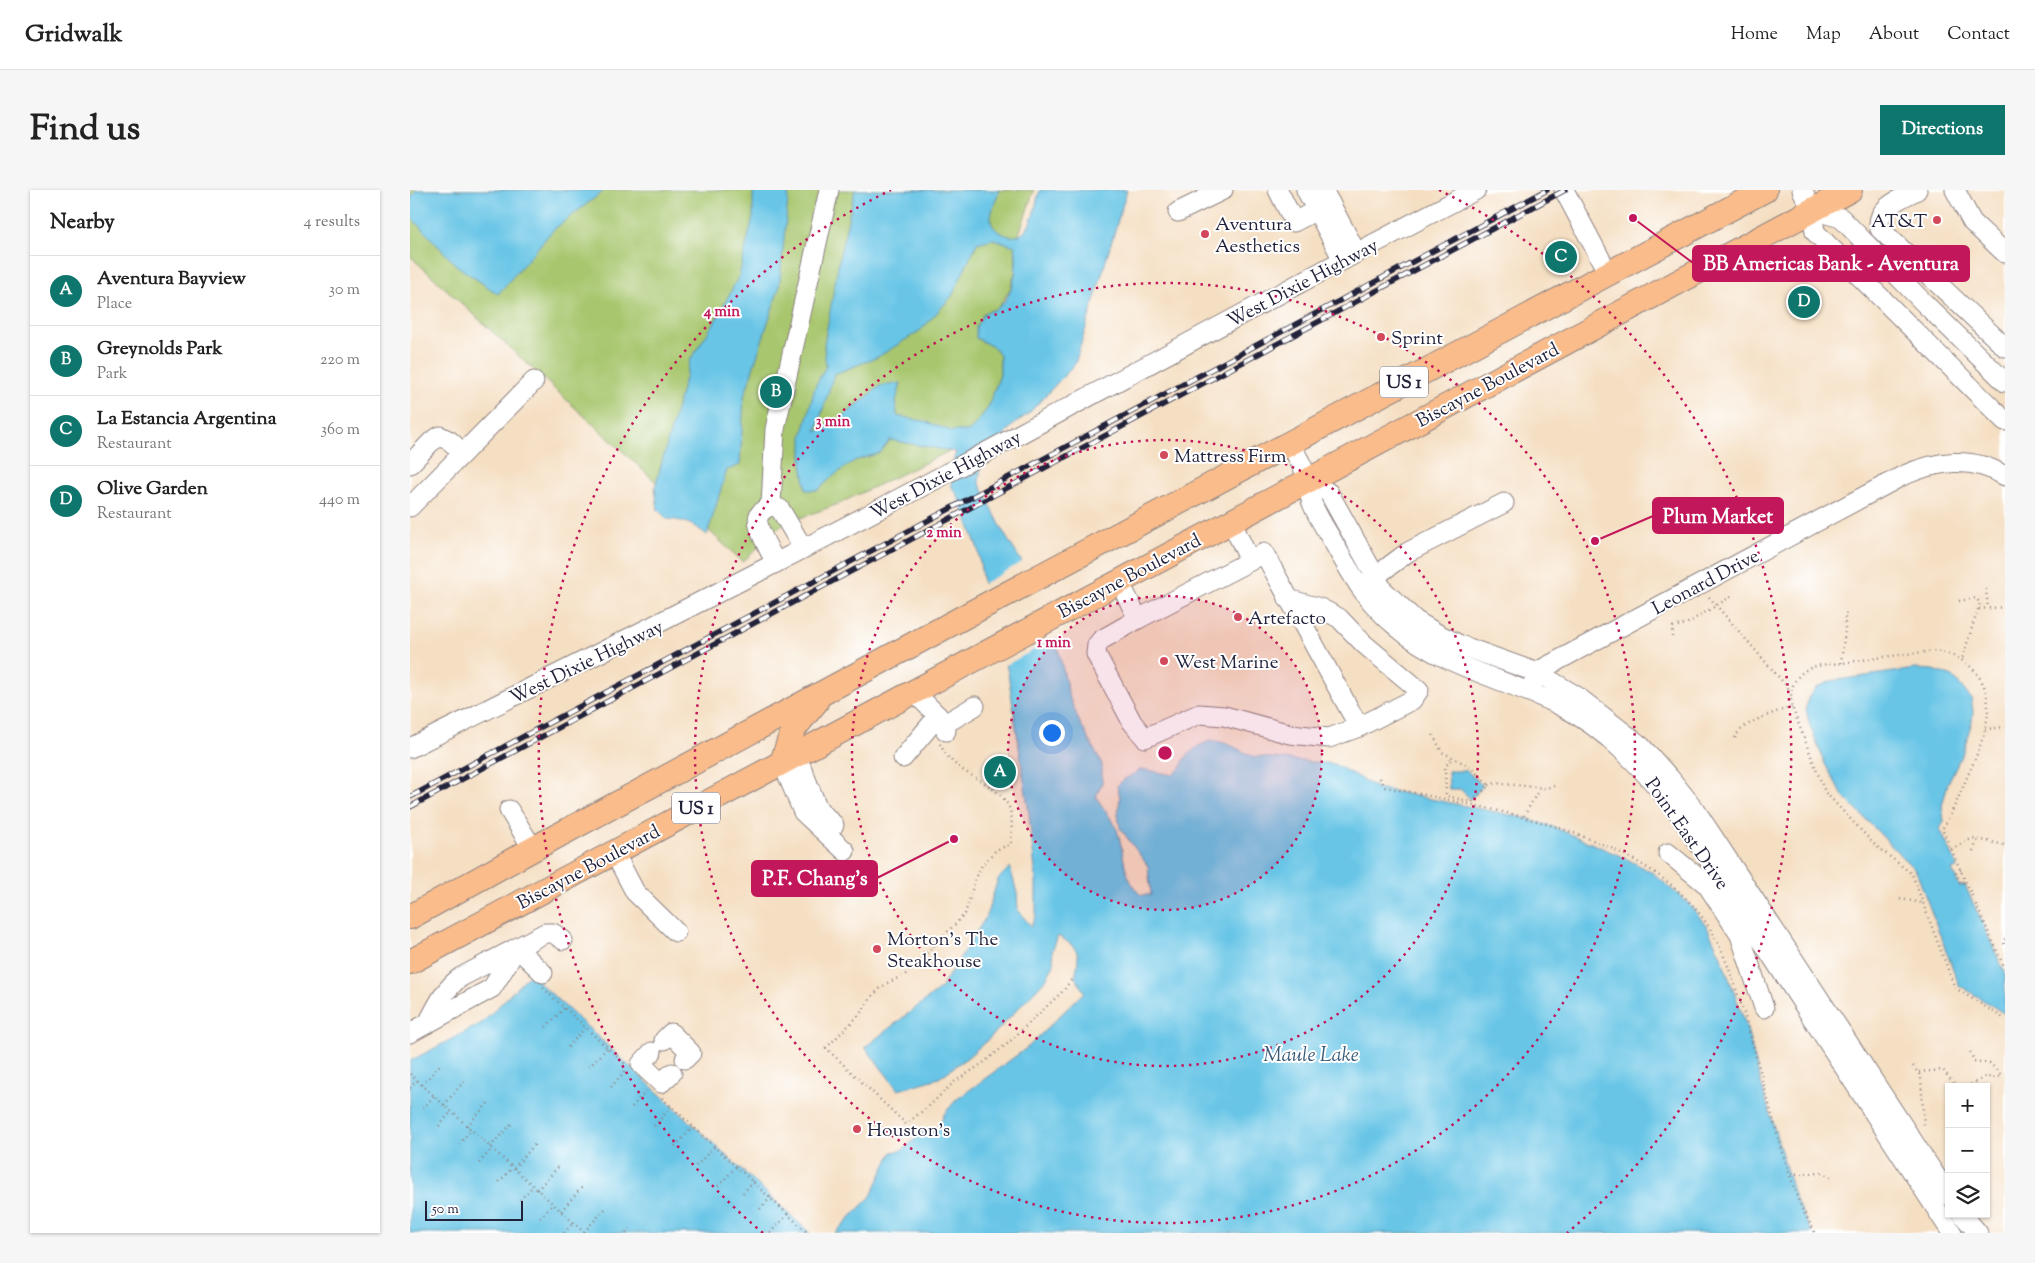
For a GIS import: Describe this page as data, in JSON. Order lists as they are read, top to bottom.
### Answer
{
  "streets": {
    "main road": ["US 1", "Biscayne Boulevard"],
    "street": ["West Dixie Highway", "Leonard Drive", "Point East Drive"]
  },
  "crossings": [
    ["US 1", "Point East Drive"],
    ["Biscayne Boulevard", "Point East Drive"],
    ["Leonard Drive", "Point East Drive"]
  ],
  "water": ["Maule Lake"],
  "places": [
    "BB Americas Bank - Aventura",
    "AT&T",
    "Aventura Aesthetics",
    "Sprint",
    "Mattress Firm",
    "Plum Market",
    "Artefacto",
    "West Marine",
    "P.F. Chang's",
    "Morton's The Steakhouse",
    "Houston's"
  ],
  "scale_bar": "50 m",
  "page": {
    "header": "Gridwalk",
    "nav": [
      "Home",
      "Map",
      "About",
      "Contact"
    ],
    "title": "Find us",
    "buttons": "Directions",
    "heading": ["Nearby", "4 results"],
    "pins": [
      "C",
      "D",
      "B",
      "A"
    ],
    "list": [
      {
        "mark": "A",
        "name": "Aventura Bayview",
        "note": "Place",
        "value": "30 m"
      },
      {
        "mark": "B",
        "name": "Greynolds Park",
        "note": "Park",
        "value": "220 m"
      },
      {
        "mark": "C",
        "name": "La Estancia Argentina",
        "note": "Restaurant",
        "value": "360 m"
      },
      {
        "mark": "D",
        "name": "Olive Garden",
        "note": "Restaurant",
        "value": "440 m"
      }
    ],
    "map_buttons": ["+", "−"],
    "scale": "50 m"
  },
  "rings": [
    "4 min",
    "3 min",
    "2 min",
    "1 min"
  ]
}
